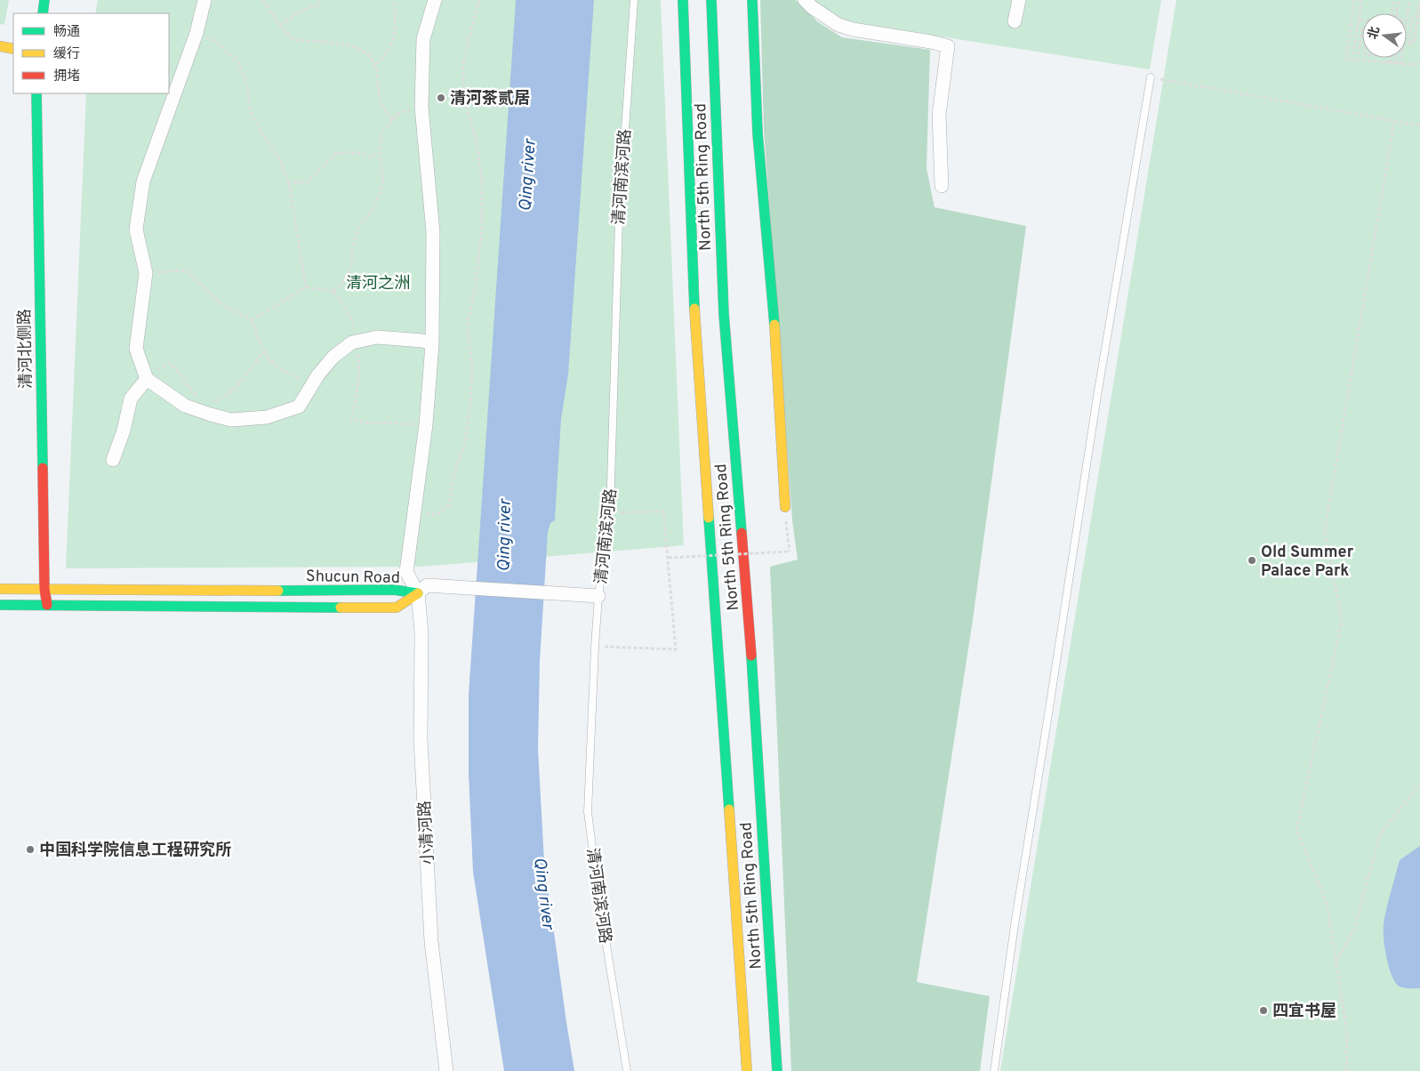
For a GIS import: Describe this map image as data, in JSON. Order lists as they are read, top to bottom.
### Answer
{
  "streets": {
    "main road": ["North 5th Ring Road", "清河北侧路", "Shucun Road"],
    "street": ["小清河路"],
    "lane": ["清河南滨河路"]
  },
  "crossings": [
    ["清河北侧路", "Shucun Road"],
    ["Shucun Road", "小清河路"]
  ],
  "water": ["Qing river"],
  "parks": ["清河之洲"],
  "places": [
    "清河·茶贰居",
    "Old Summer Palace Park",
    "中国科学院信息工程研究所",
    "四宜书屋"
  ],
  "legend": ["畅通", "缓行", "拥堵"],
  "north": "left"
}
